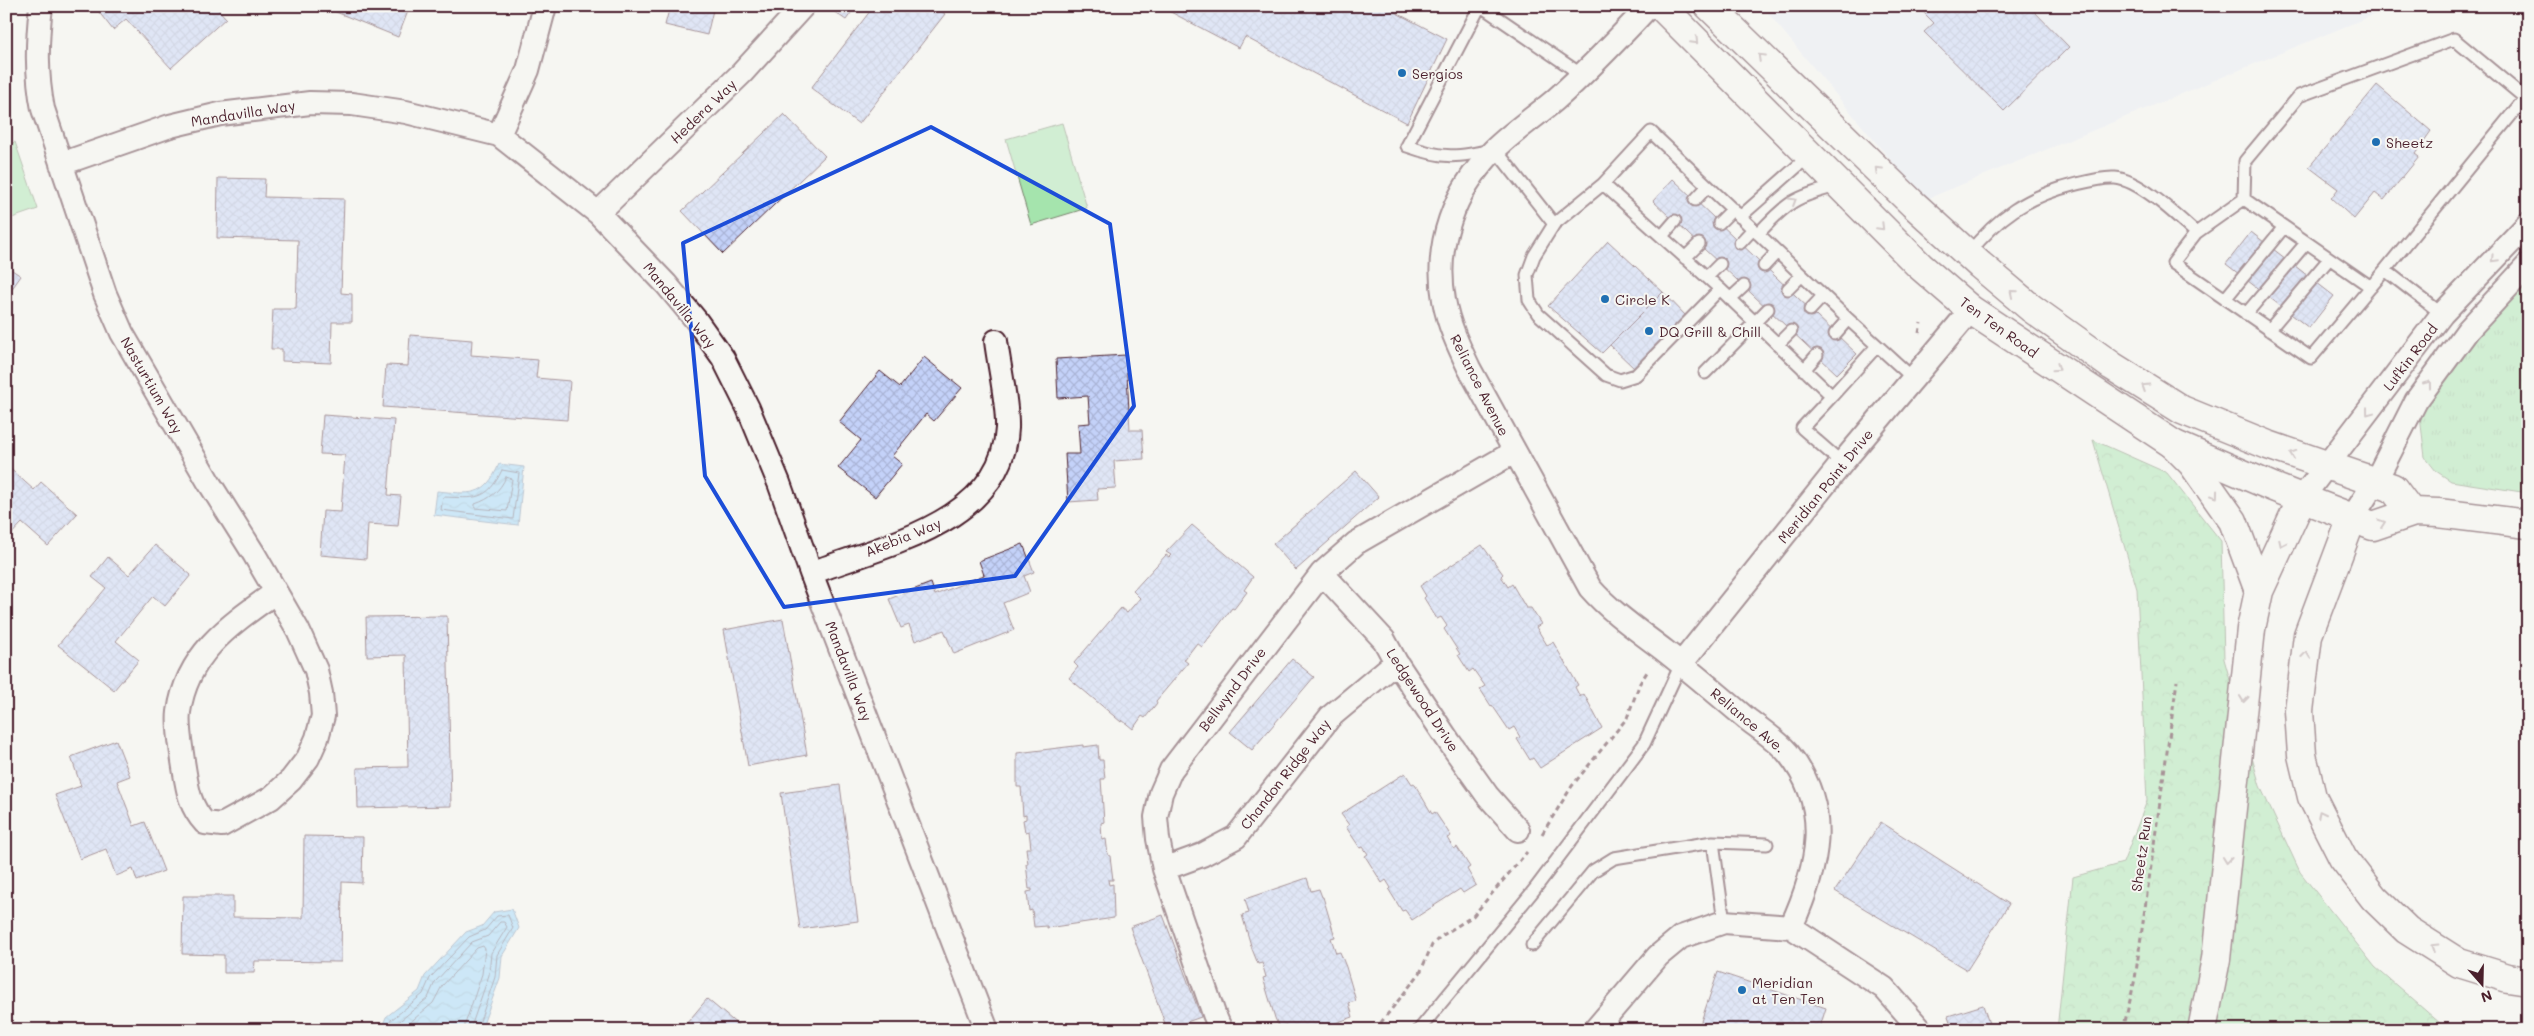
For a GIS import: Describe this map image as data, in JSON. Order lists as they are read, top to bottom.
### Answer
{
  "streets": {
    "main road": ["Ten Ten Road"],
    "street": [
      "Hedera Way",
      "Mandavilla Way",
      "Lufkin Road",
      "Nasturtium Way",
      "Reliance Avenue",
      "Meridian Point Drive",
      "Akebia Way",
      "Bellwynd Drive",
      "Ledgewood Drive",
      "Reliance Ave.",
      "Chandon Ridge Way"
    ],
    "path": ["Sheetz Run"]
  },
  "crossings": [
    ["Hedera Way", "Mandavilla Way"],
    ["Mandavilla Way", "Nasturtium Way"],
    ["Mandavilla Way", "Akebia Way"],
    ["Ten Ten Road", "Lufkin Road"],
    ["Ten Ten Road", "Meridian Point Drive"],
    ["Reliance Avenue", "Meridian Point Drive"],
    ["Reliance Avenue", "Bellwynd Drive"],
    ["Reliance Avenue", "Reliance Ave."],
    ["Meridian Point Drive", "Reliance Ave."],
    ["Bellwynd Drive", "Ledgewood Drive"],
    ["Bellwynd Drive", "Chandon Ridge Way"],
    ["Ledgewood Drive", "Chandon Ridge Way"]
  ],
  "places": [
    "Sergios",
    "Sheetz",
    "Circle K",
    "DQ Grill & Chill",
    "Meridian at Ten Ten"
  ],
  "north": "bottom"
}
